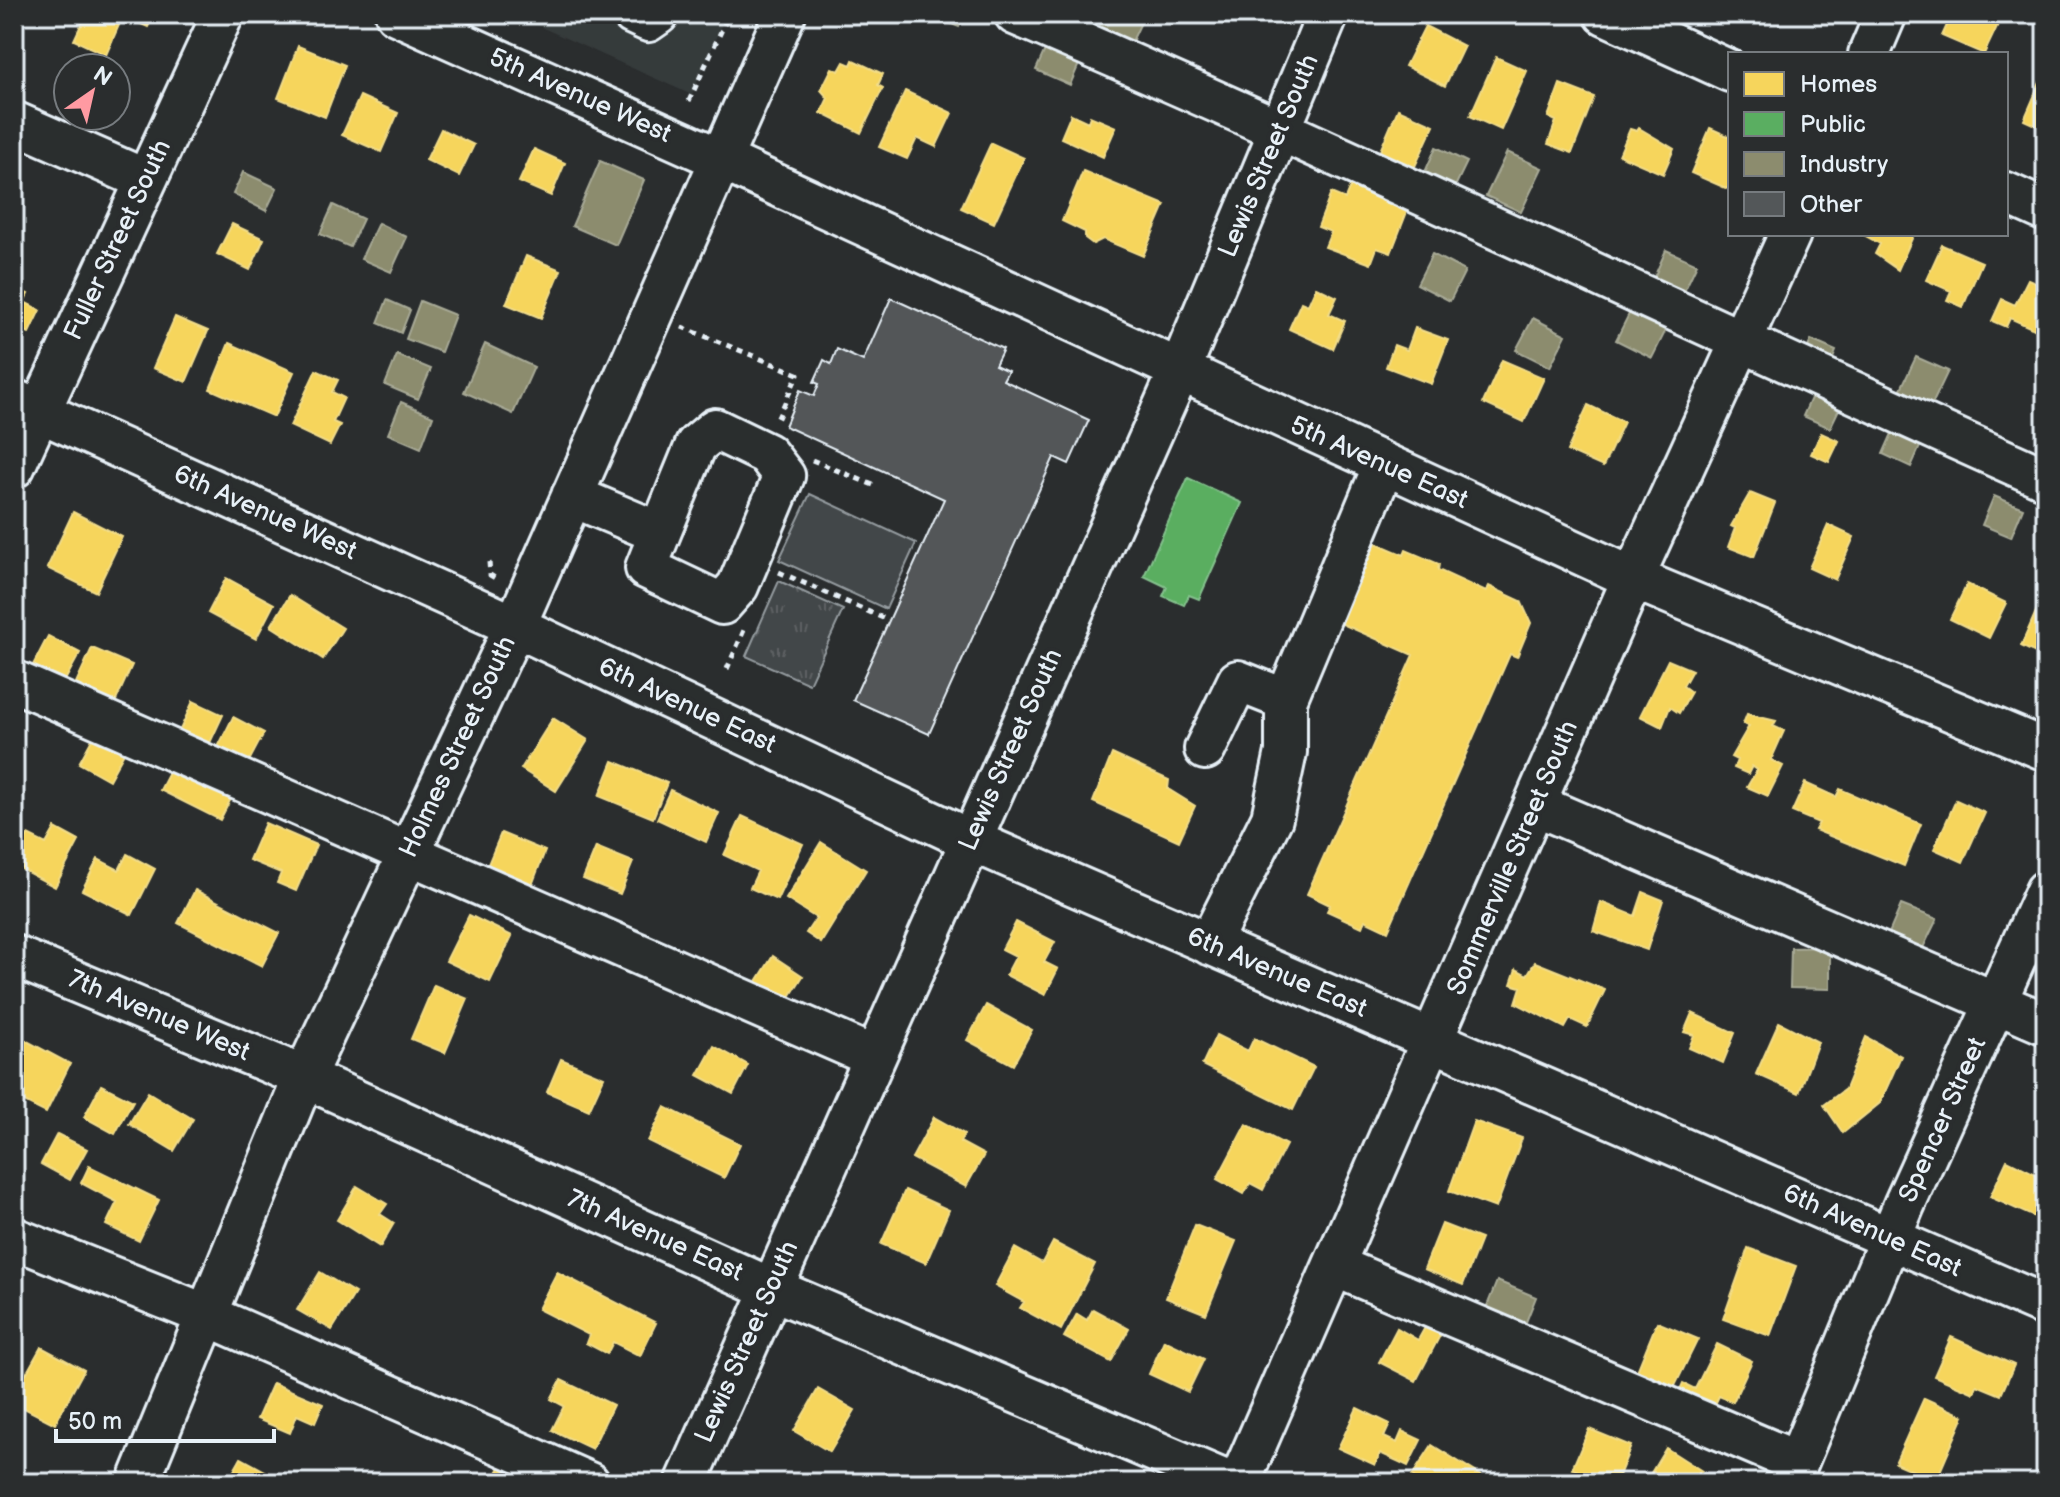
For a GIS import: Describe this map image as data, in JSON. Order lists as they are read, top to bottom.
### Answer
{
  "streets": {
    "street": [
      "5th Avenue West",
      "Lewis Street South",
      "Fuller Street South",
      "5th Avenue East",
      "6th Avenue West",
      "6th Avenue East",
      "Holmes Street South",
      "Sommerville Street South",
      "7th Avenue West",
      "Spencer Street",
      "7th Avenue East"
    ]
  },
  "crossings": [
    ["5th Avenue West", "5th Avenue East"],
    ["5th Avenue West", "Holmes Street South"],
    ["Lewis Street South", "5th Avenue East"],
    ["Lewis Street South", "6th Avenue East"],
    ["Lewis Street South", "7th Avenue East"],
    ["Fuller Street South", "6th Avenue West"],
    ["5th Avenue East", "Holmes Street South"],
    ["5th Avenue East", "Sommerville Street South"],
    ["6th Avenue West", "6th Avenue East"],
    ["6th Avenue West", "Holmes Street South"],
    ["6th Avenue East", "Holmes Street South"],
    ["6th Avenue East", "Sommerville Street South"],
    ["6th Avenue East", "Spencer Street"],
    ["Holmes Street South", "7th Avenue West"],
    ["Holmes Street South", "7th Avenue East"],
    ["7th Avenue West", "7th Avenue East"]
  ],
  "legend": [
    "Homes",
    "Public",
    "Industry",
    "Other"
  ],
  "scale_bar": "50 m",
  "north": "top right"
}
